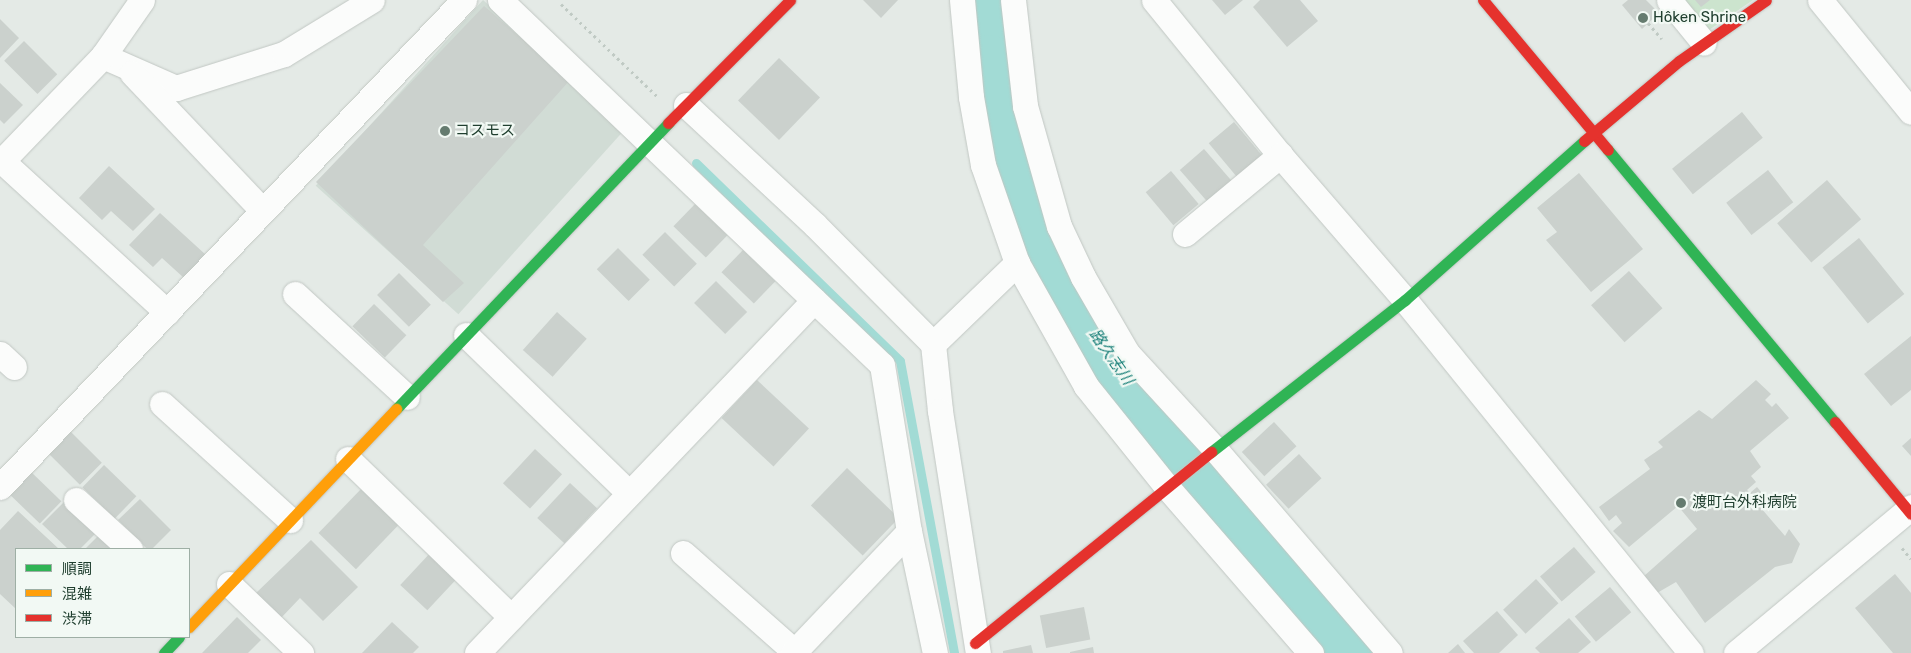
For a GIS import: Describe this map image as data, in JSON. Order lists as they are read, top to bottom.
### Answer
{
  "water": ["路久志川"],
  "places": ["Hôken Shrine", "コスモス", "渡町台外科病院"],
  "legend": ["順調", "混雑", "渋滞"]
}
